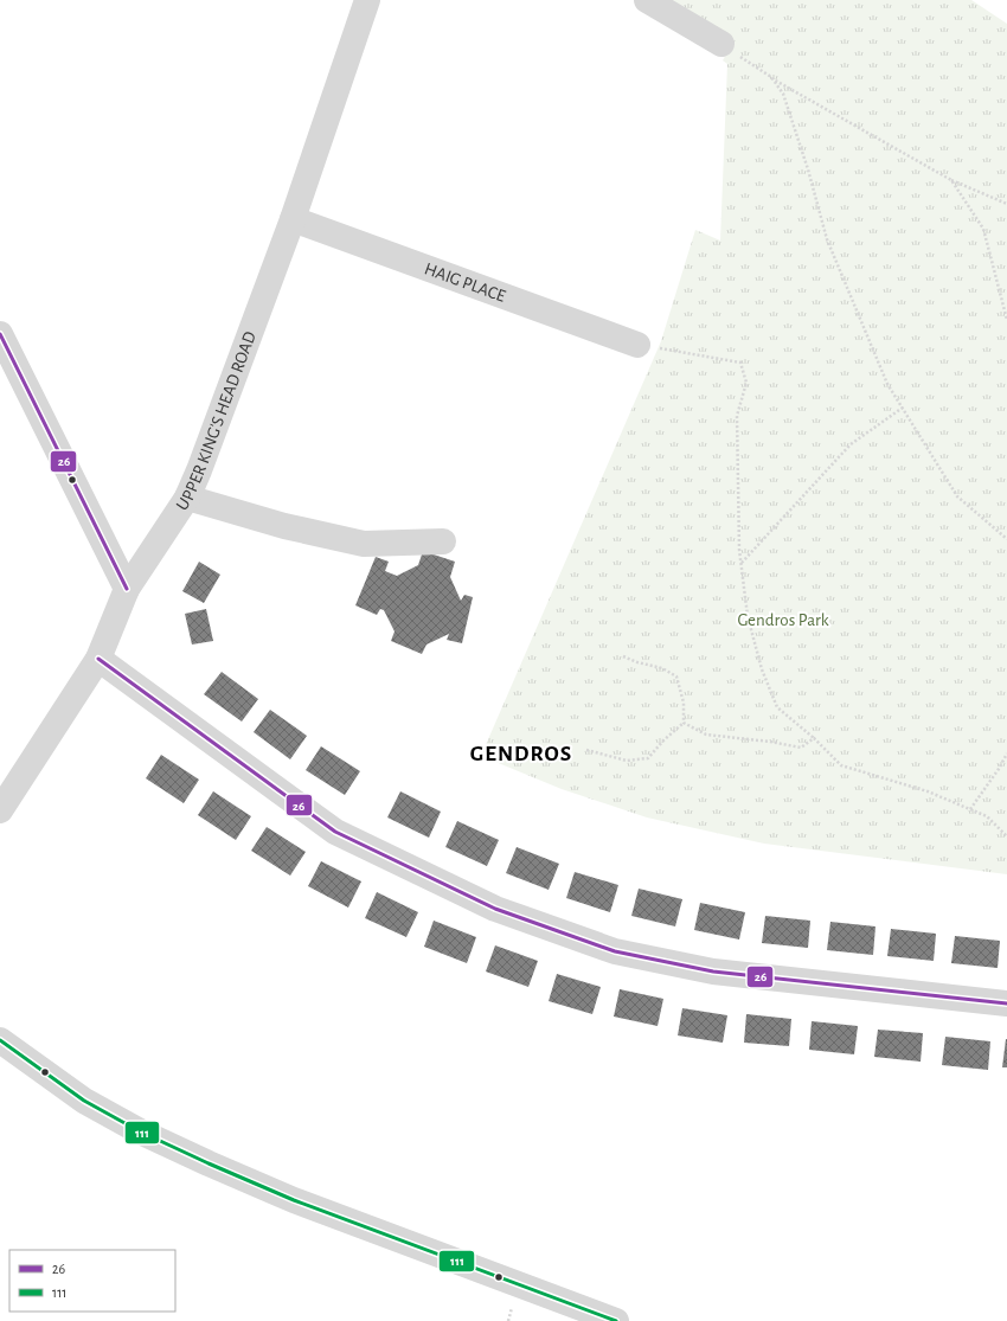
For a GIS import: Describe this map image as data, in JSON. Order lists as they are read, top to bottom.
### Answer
{
  "streets": {
    "street": ["HAIG PLACE", "UPPER KING'S HEAD ROAD"]
  },
  "crossings": [
    ["HAIG PLACE", "UPPER KING'S HEAD ROAD"]
  ],
  "districts": ["GENDROS"],
  "parks": ["Gendros Park"],
  "lines": ["transit line 26", "transit line 111"],
  "legend": ["26", "111"]
}
